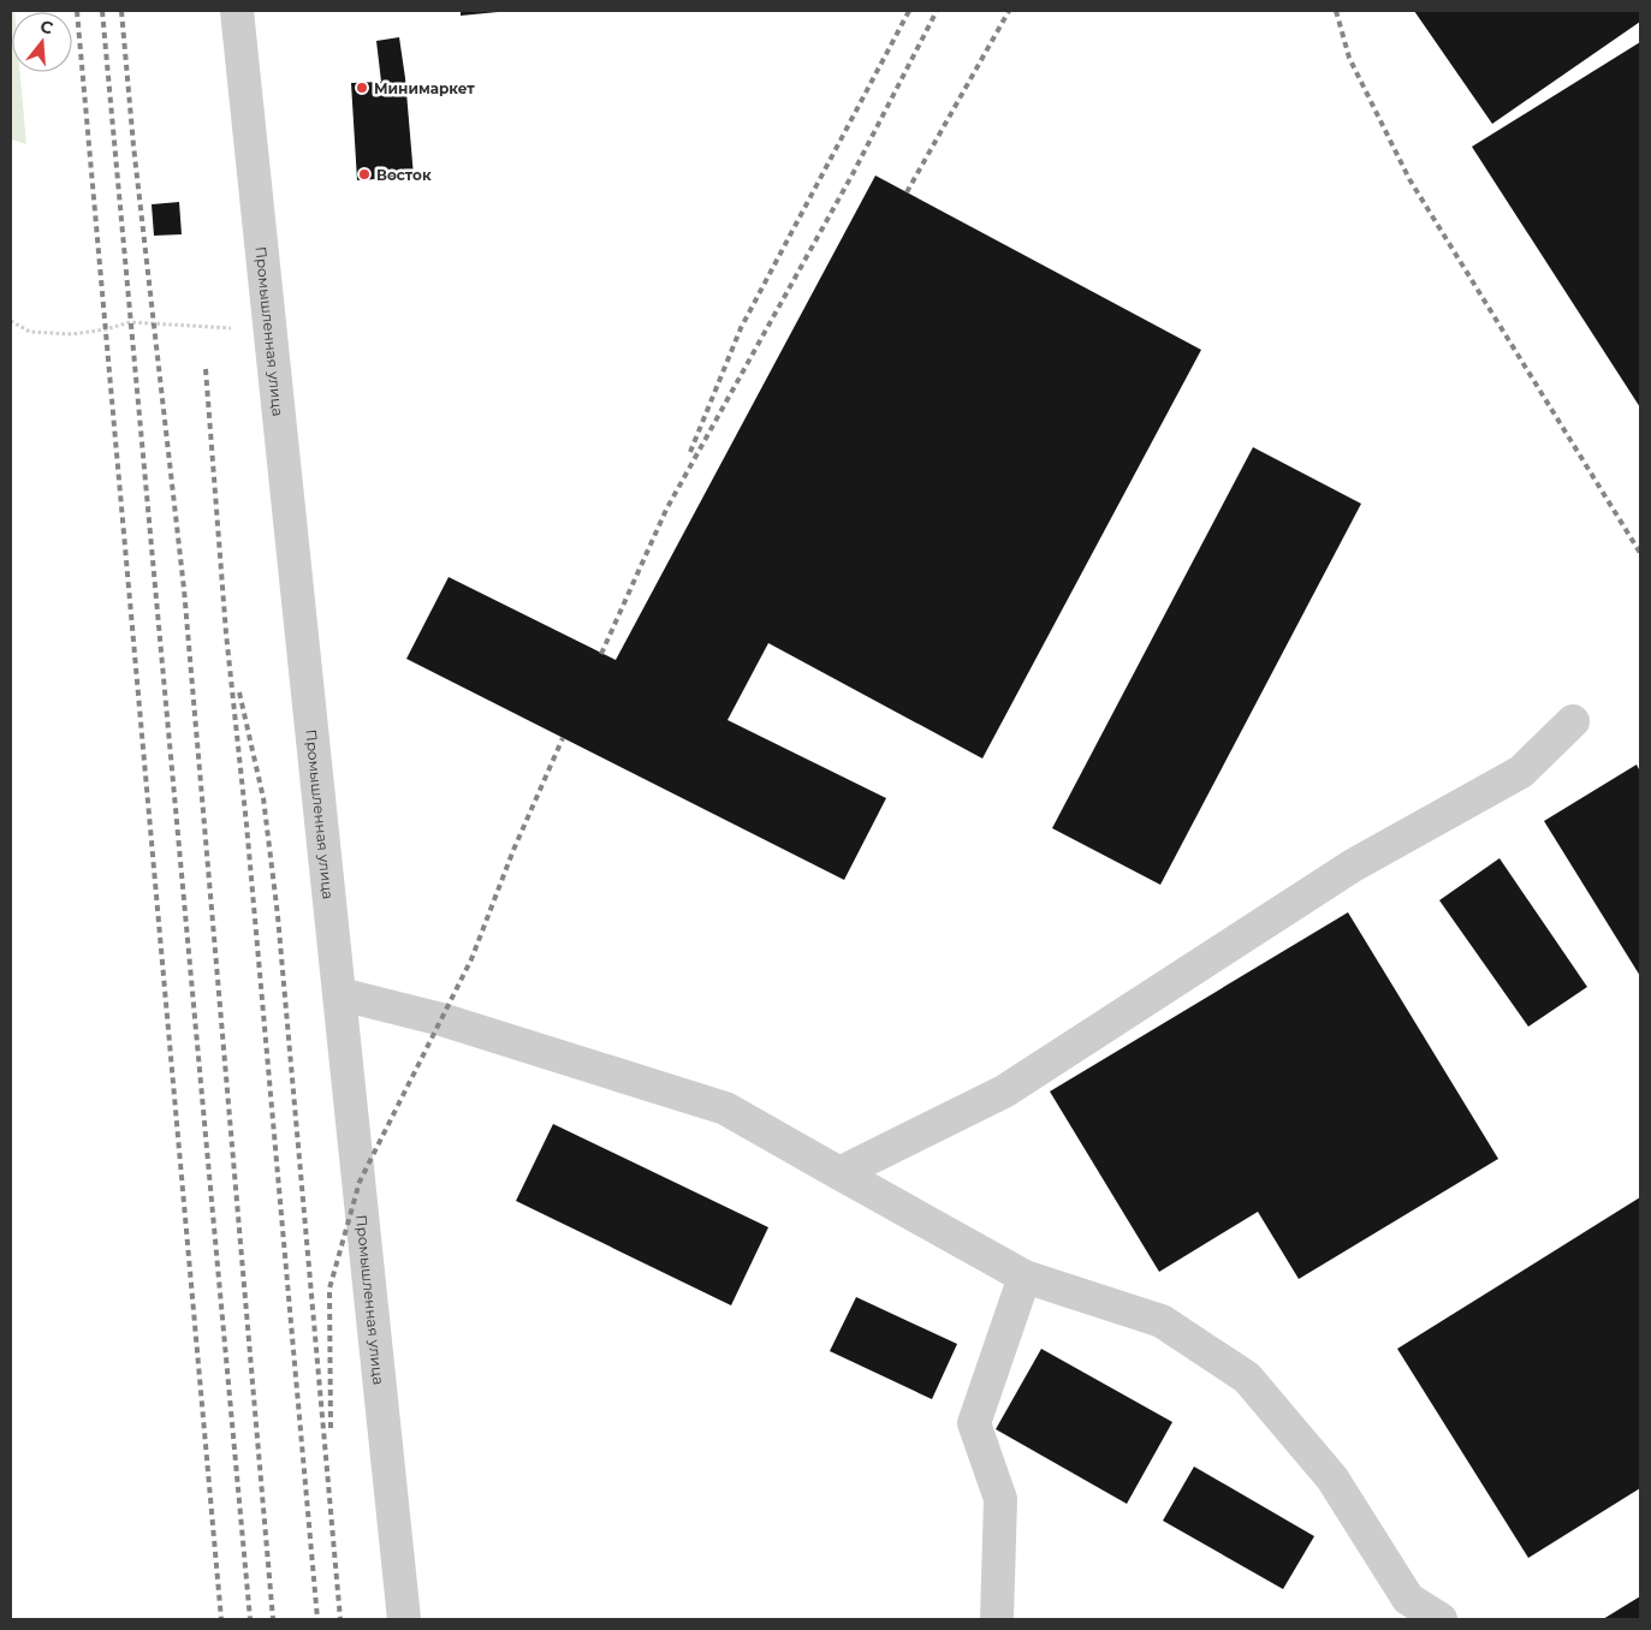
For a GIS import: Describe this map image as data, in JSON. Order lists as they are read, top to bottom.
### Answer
{
  "streets": {
    "street": ["Промышленная улица"]
  },
  "places": ["Минимаркет", "Восток"],
  "north": "top"
}
